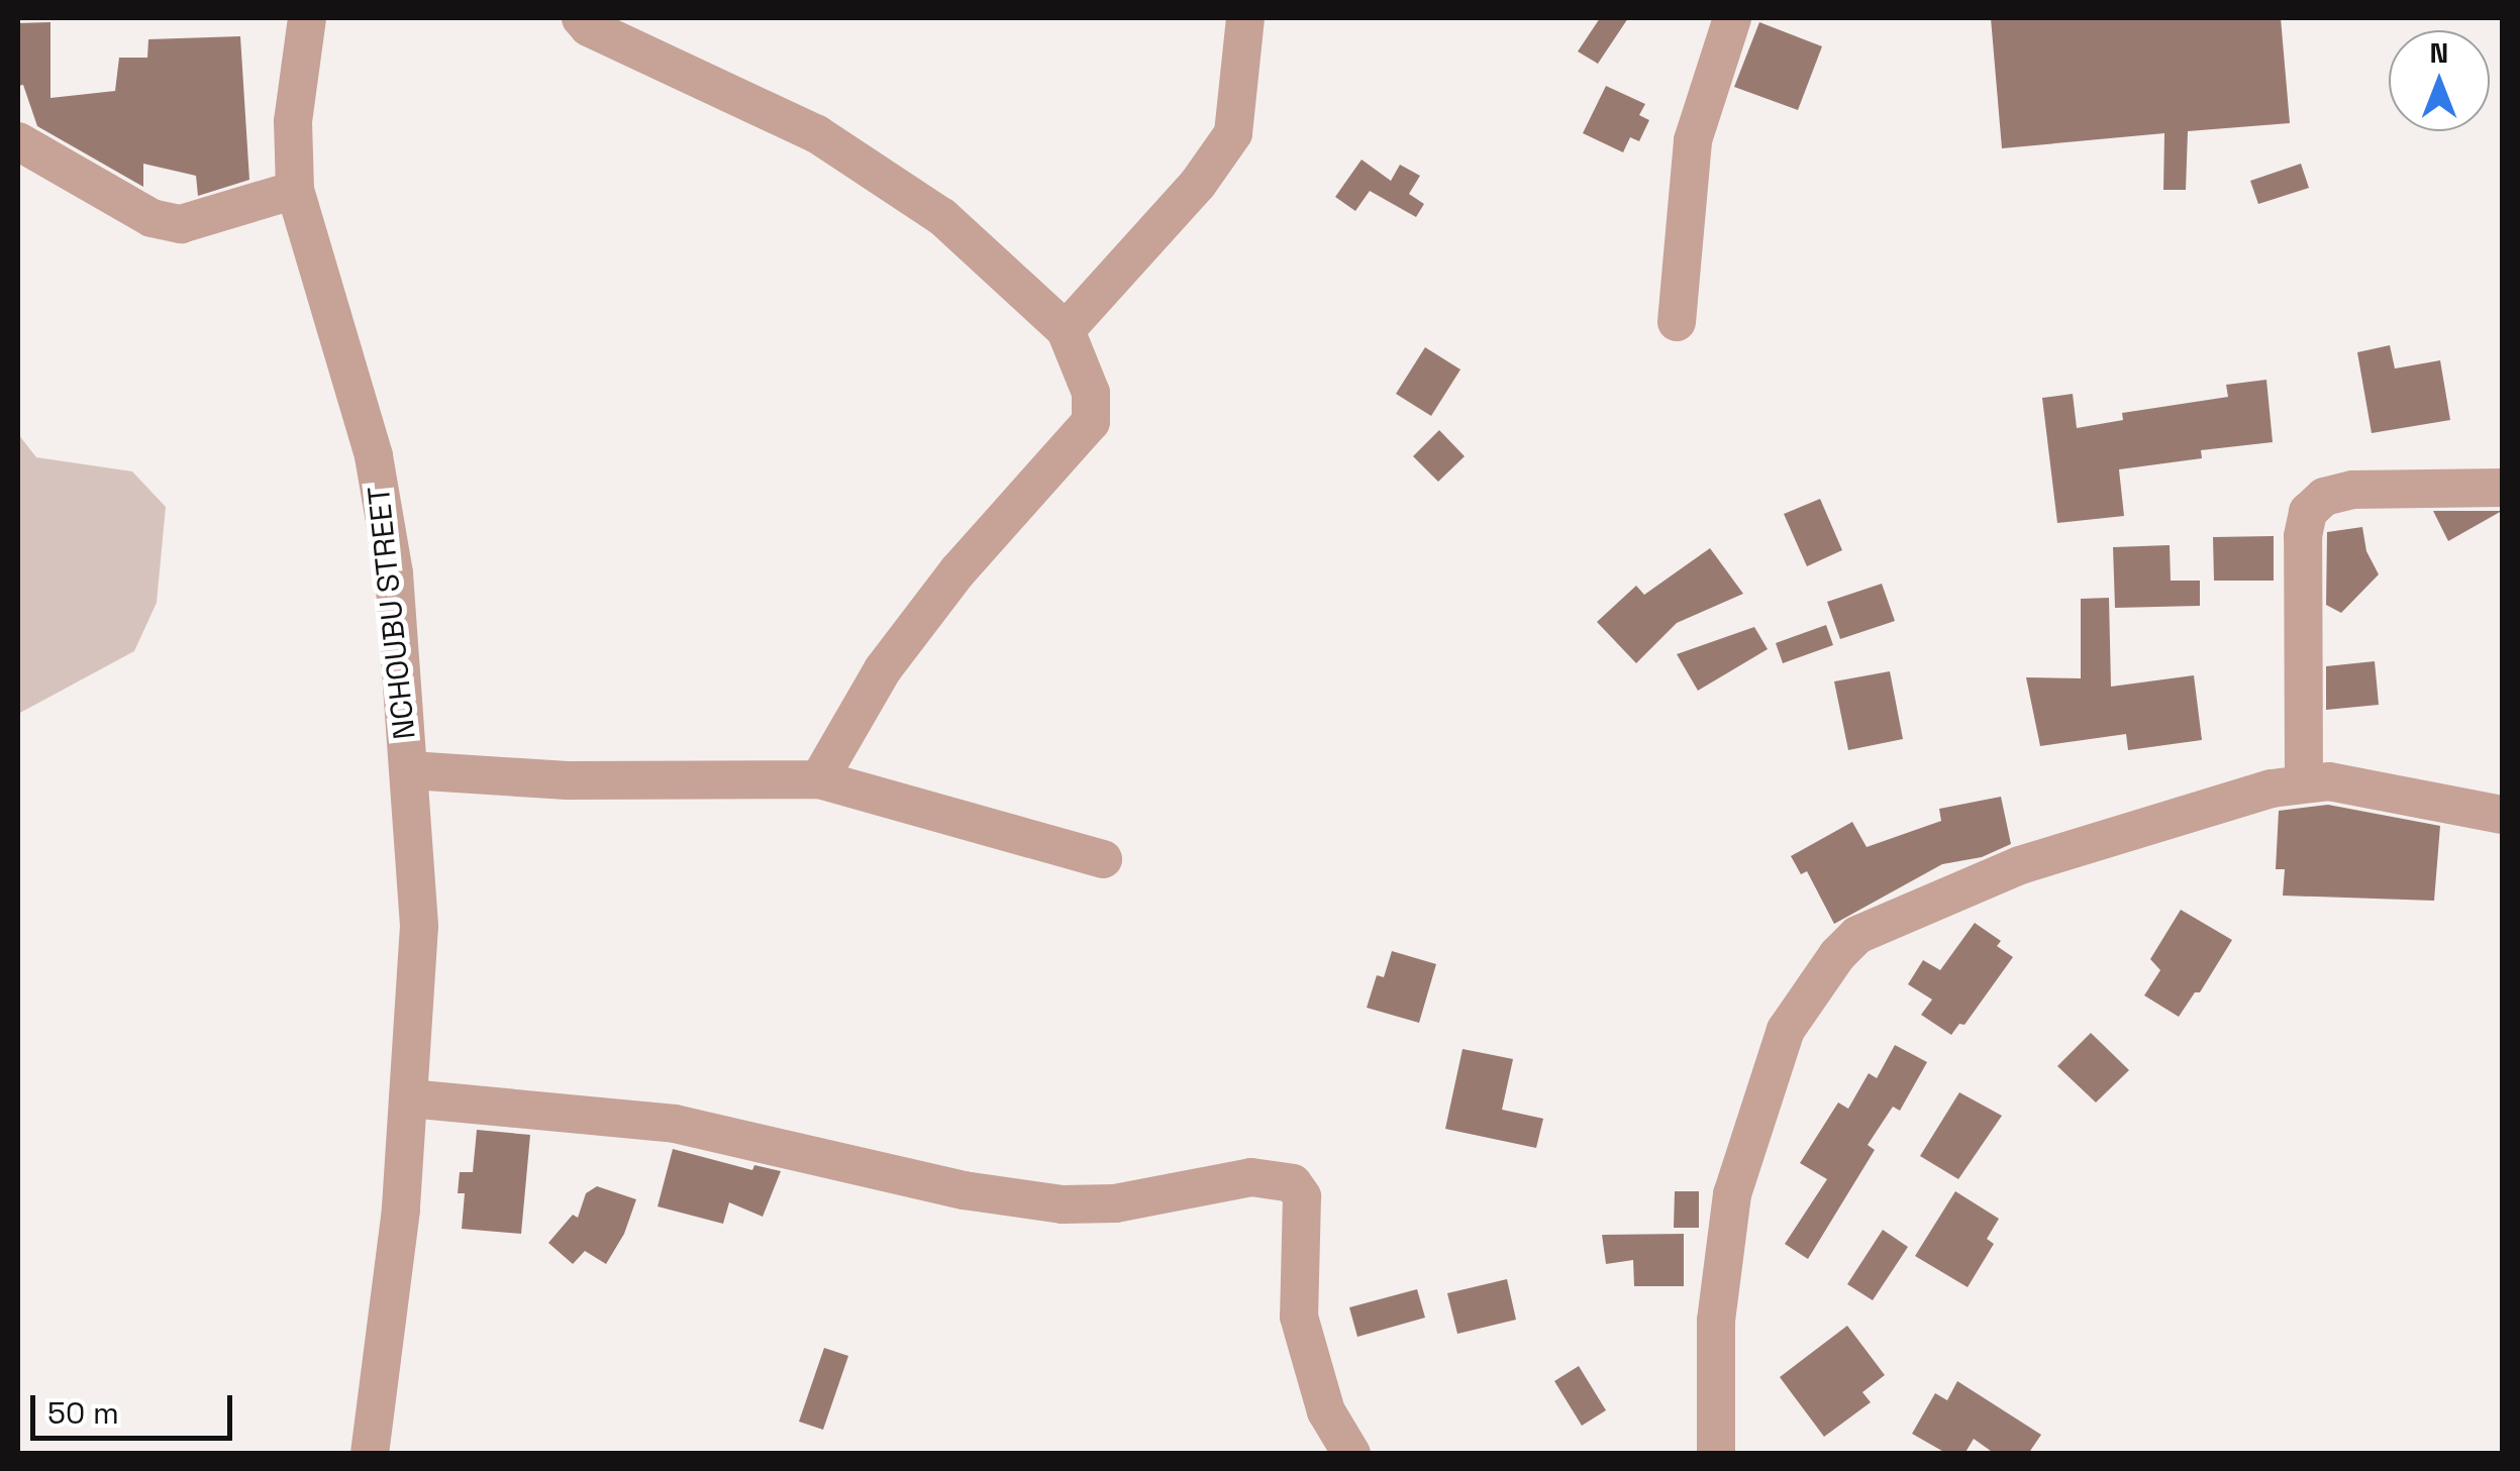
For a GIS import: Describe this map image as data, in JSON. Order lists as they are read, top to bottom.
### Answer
{
  "streets": {
    "street": ["NCHOUBU STREET"]
  },
  "scale_bar": "50 m",
  "north": "top"
}
